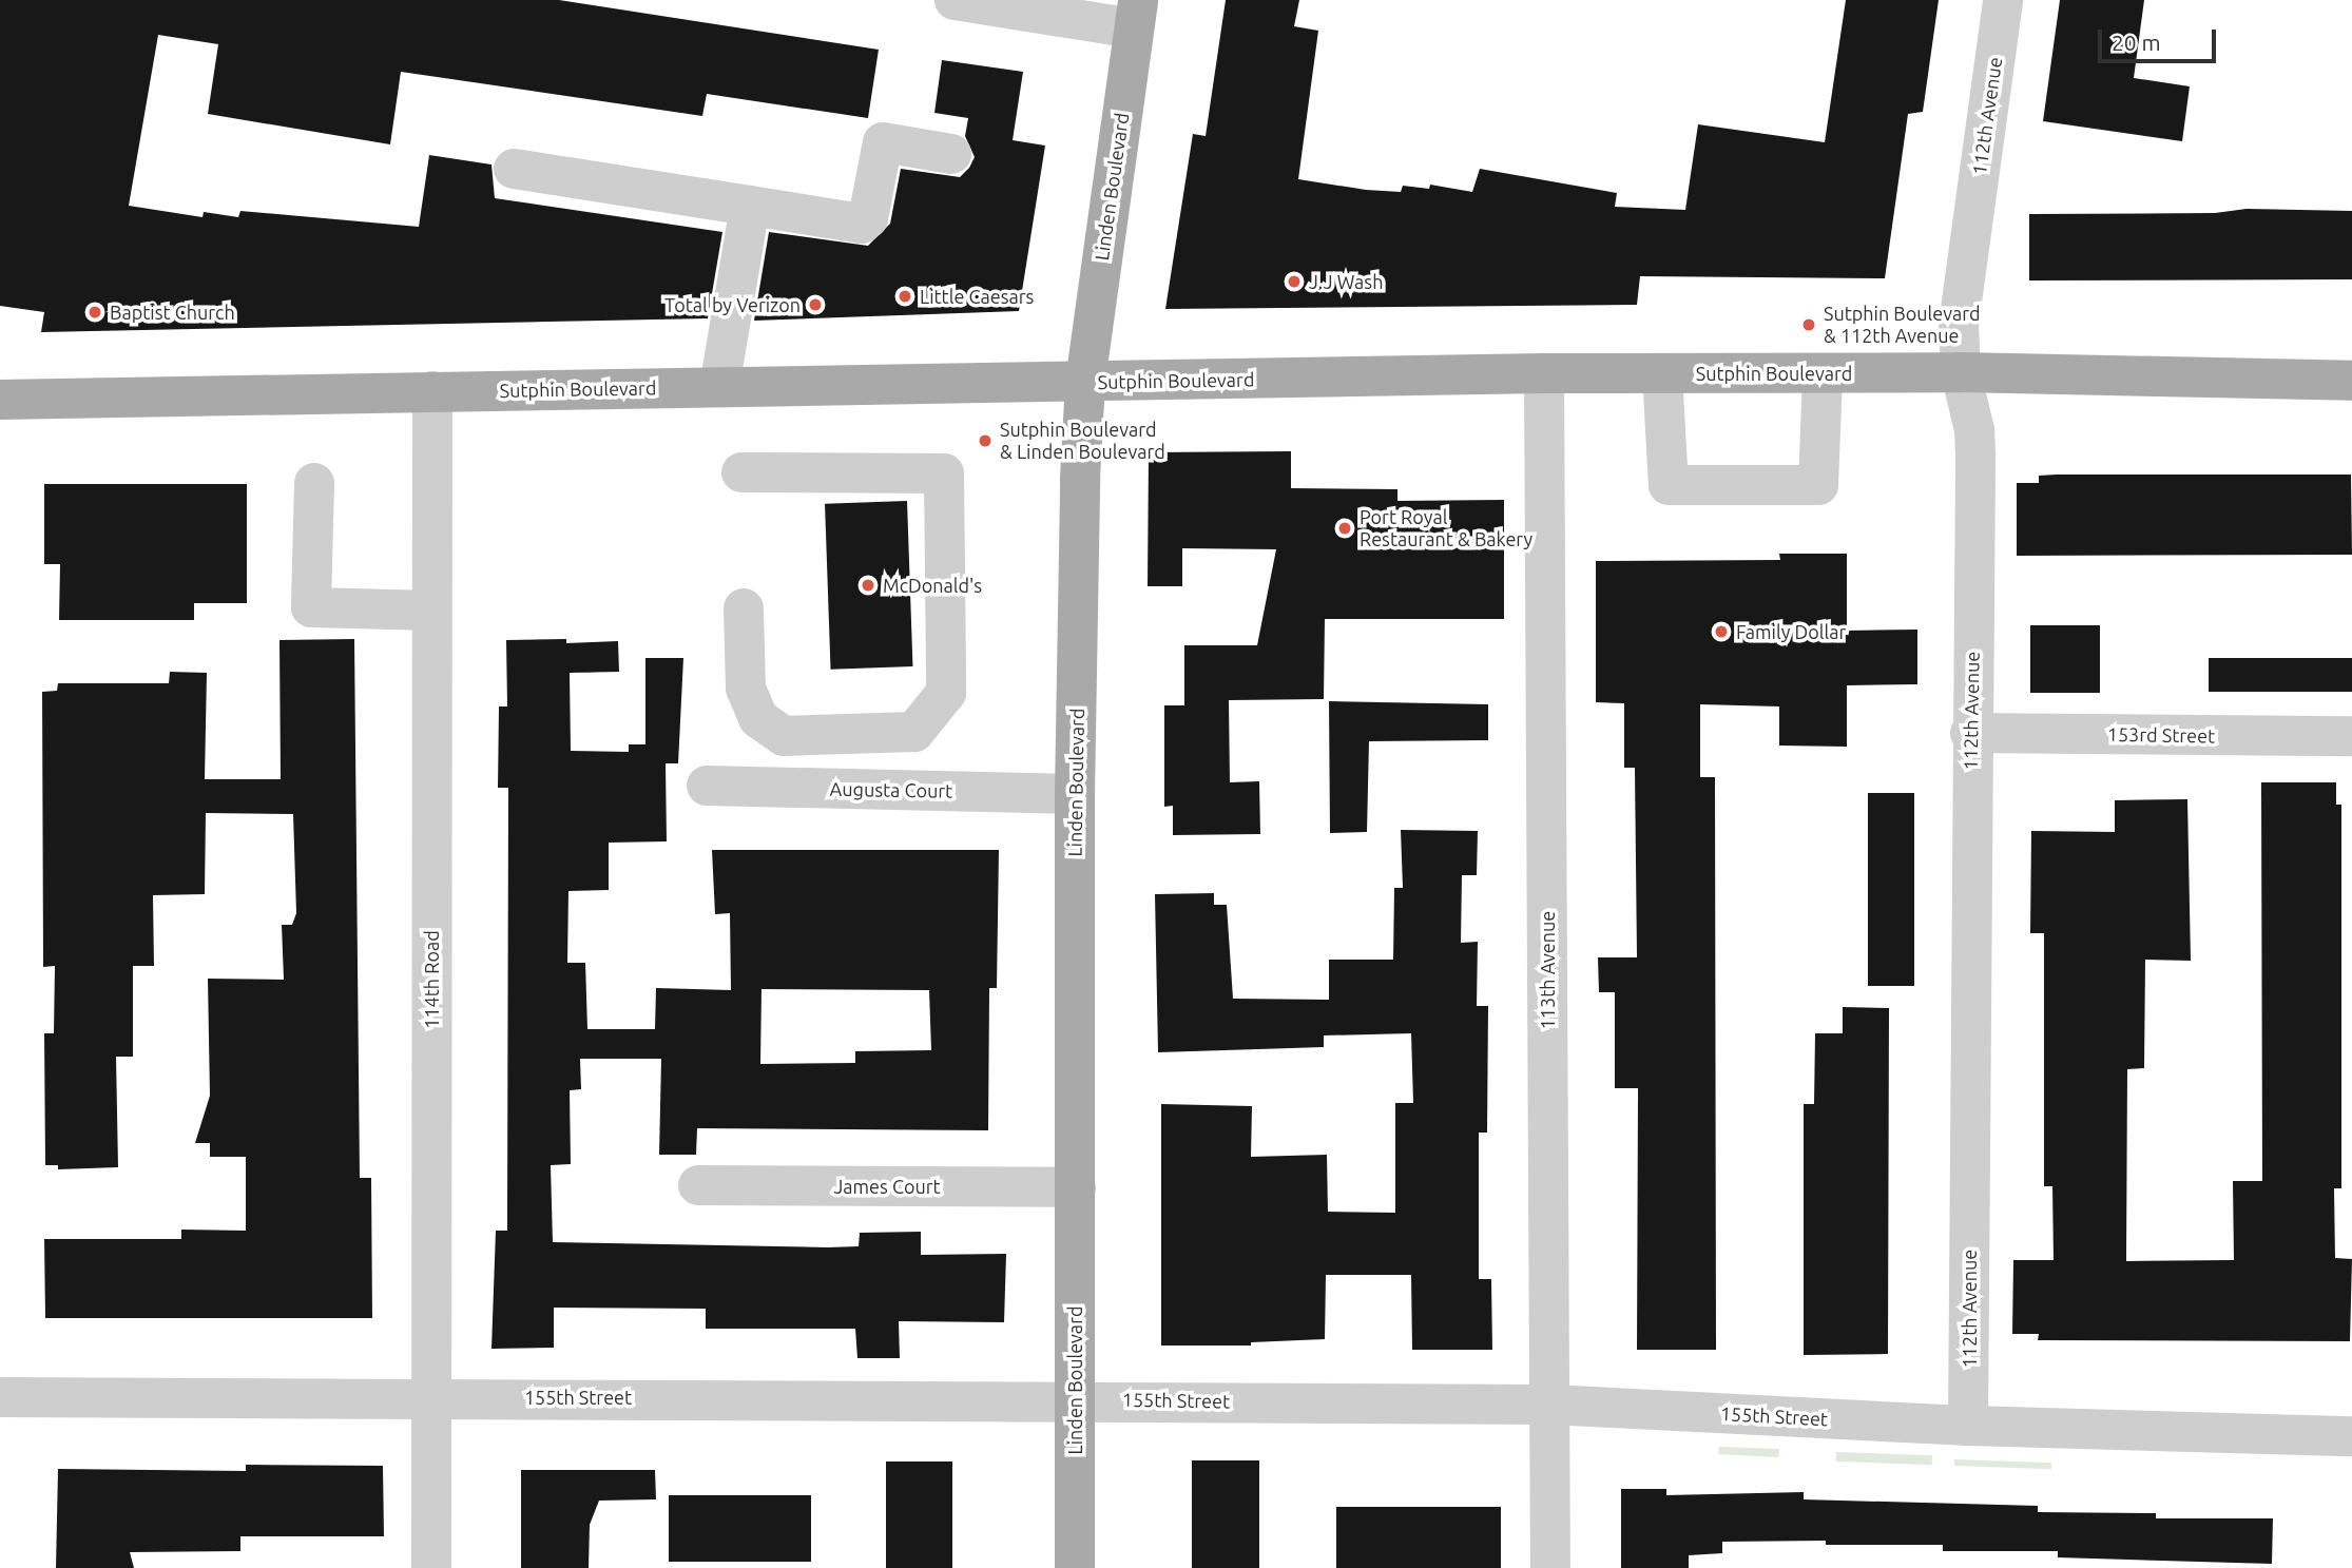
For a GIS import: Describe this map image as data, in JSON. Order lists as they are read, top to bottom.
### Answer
{
  "streets": {
    "main road": ["Linden Boulevard", "Sutphin Boulevard"],
    "street": [
      "112th Avenue",
      "153rd Street",
      "Augusta Court",
      "113th Avenue",
      "114th Road",
      "James Court",
      "155th Street"
    ]
  },
  "crossings": [
    ["112th Avenue", "Sutphin Boulevard"],
    ["112th Avenue", "153rd Street"],
    ["112th Avenue", "155th Street"],
    ["Linden Boulevard", "Sutphin Boulevard"],
    ["Linden Boulevard", "Augusta Court"],
    ["Linden Boulevard", "James Court"],
    ["Linden Boulevard", "155th Street"],
    ["Sutphin Boulevard", "113th Avenue"],
    ["Sutphin Boulevard", "114th Road"],
    ["113th Avenue", "155th Street"],
    ["114th Road", "155th Street"]
  ],
  "places": [
    "J.J Wash",
    "Little Caesars",
    "Total by Verizon",
    "Baptist Church",
    "Sutphin Boulevard & 112th Avenue",
    "Sutphin Boulevard & Linden Boulevard",
    "Port Royal Restaurant & Bakery",
    "McDonald's",
    "Family Dollar"
  ],
  "scale_bar": "20 m"
}
